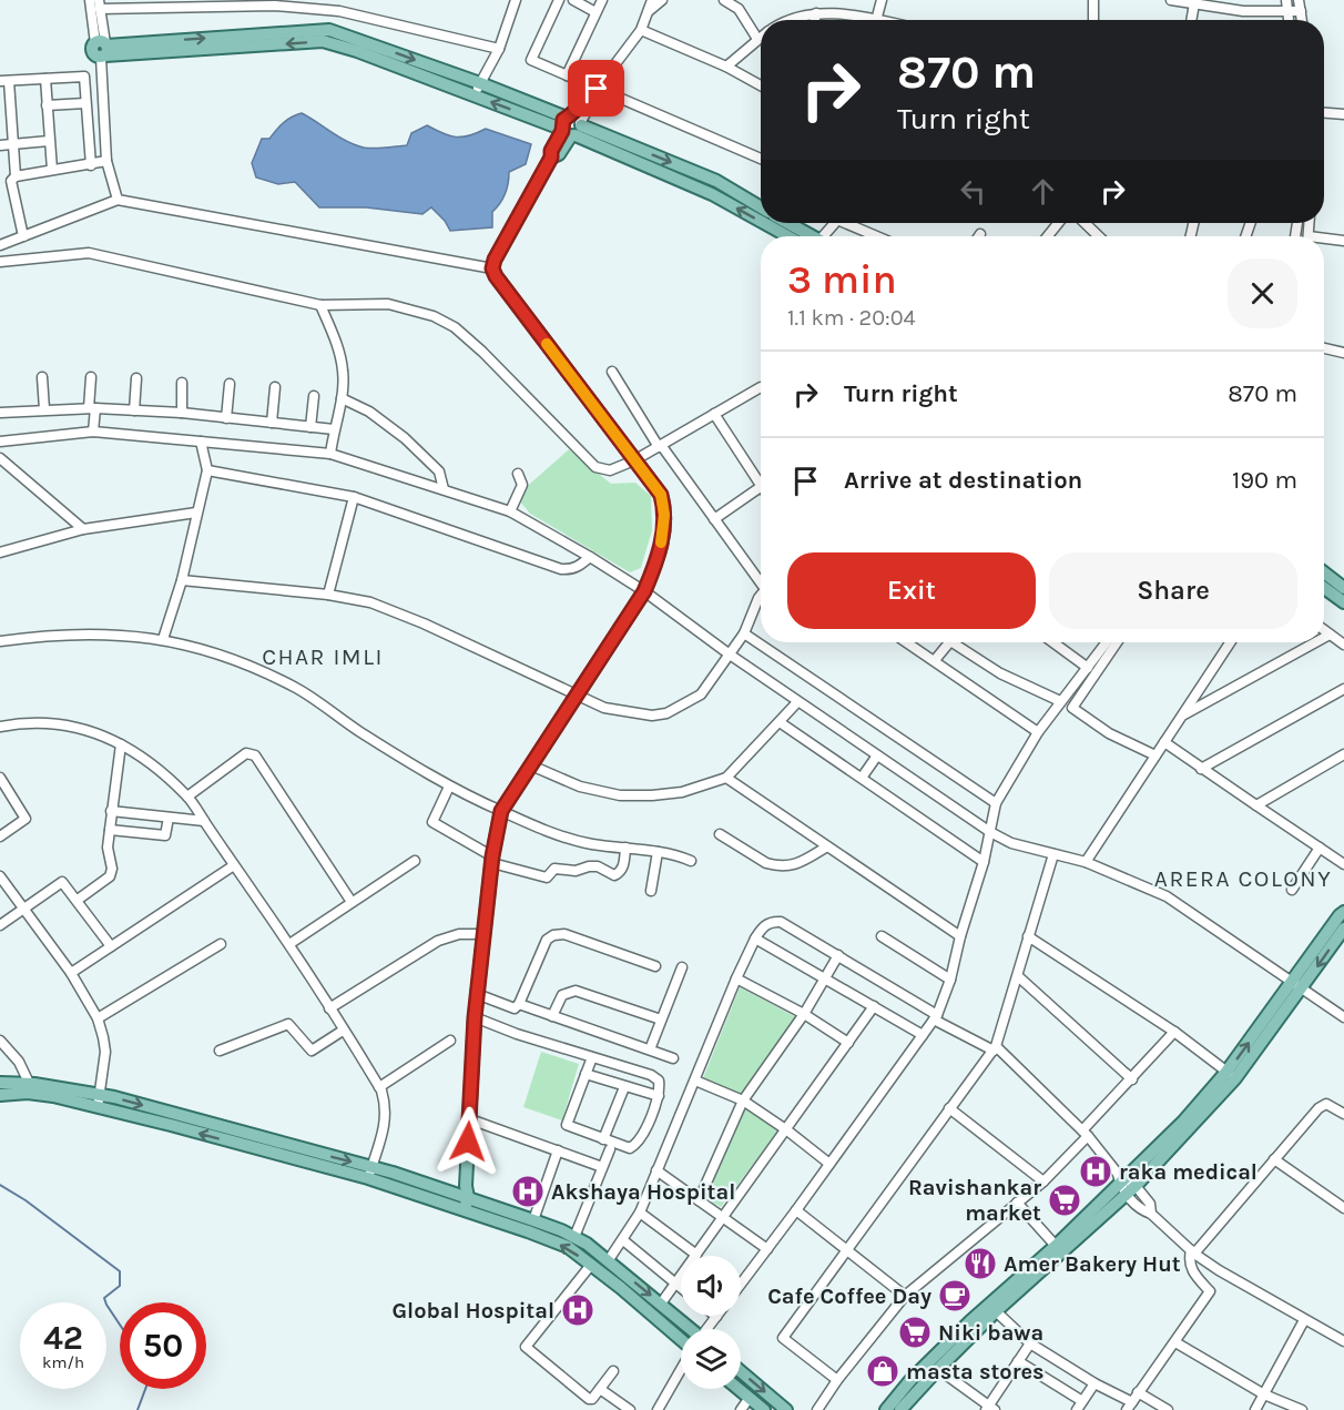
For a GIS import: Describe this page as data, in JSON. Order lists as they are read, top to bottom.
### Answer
{
  "districts": ["CHAR IMLI", "ARERA COLONY"],
  "places": {
    "hospital": ["raka medical", "Akshaya Hospital", "Global Hospital"],
    "supermarket": ["Ravishankar market", "Niki bawa"],
    "restaurant": ["Amer Bakery Hut"],
    "cafe": ["Cafe Coffee Day"],
    "shop": ["masta stores"]
  },
  "page": {
    "turn": ["870 m", "Turn right"],
    "heading": ["3 min", "1.1 km · 20:04"],
    "list": [
      {
        "name": "Turn right",
        "value": "870 m"
      },
      {
        "name": "Arrive at destination",
        "value": "190 m"
      }
    ],
    "buttons": ["Exit", "Share"],
    "speed": "42 km/h",
    "limit": "50"
  }
}
